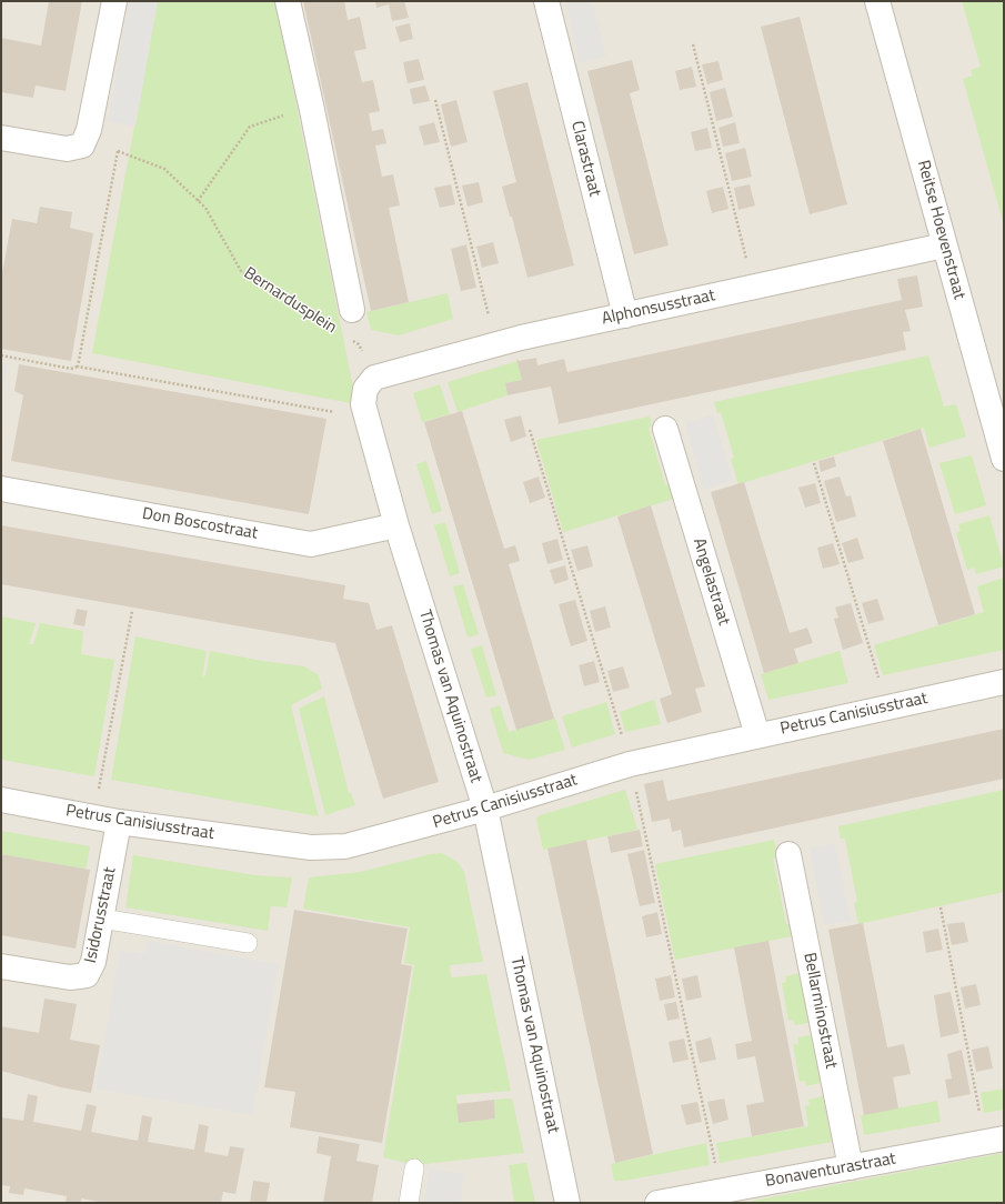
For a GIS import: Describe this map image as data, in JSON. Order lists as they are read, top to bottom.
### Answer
{
  "streets": {
    "street": [
      "Clarastraat",
      "Reitse Hoevenstraat",
      "Bernardusplein",
      "Alphonsusstraat",
      "Don Boscostraat",
      "Angelastraat",
      "Thomas van Aquinostraat",
      "Petrus Canisiusstraat",
      "Isidorusstraat",
      "Bellarminostraat",
      "Bonaventurastraat"
    ]
  },
  "crossings": [
    ["Clarastraat", "Alphonsusstraat"],
    ["Reitse Hoevenstraat", "Alphonsusstraat"],
    ["Bernardusplein", "Alphonsusstraat"],
    ["Bernardusplein", "Thomas van Aquinostraat"],
    ["Alphonsusstraat", "Thomas van Aquinostraat"],
    ["Don Boscostraat", "Thomas van Aquinostraat"],
    ["Angelastraat", "Petrus Canisiusstraat"],
    ["Thomas van Aquinostraat", "Petrus Canisiusstraat"],
    ["Petrus Canisiusstraat", "Isidorusstraat"],
    ["Bellarminostraat", "Bonaventurastraat"]
  ]
}
